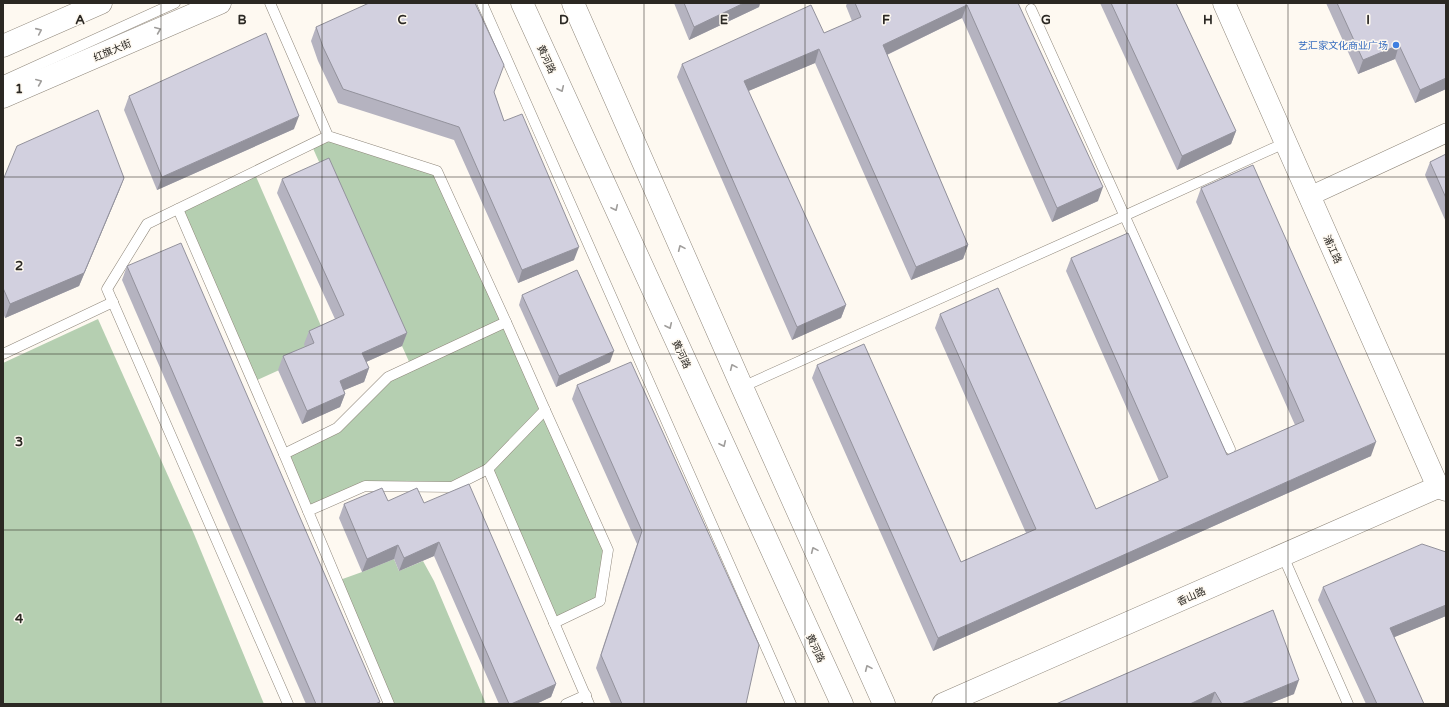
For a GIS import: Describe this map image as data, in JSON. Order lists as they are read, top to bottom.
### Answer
{
  "streets": {
    "main road": [
      "红旗大街",
      "黄河路",
      "浦江路",
      "香山路"
    ]
  },
  "crossings": [
    ["浦江路", "香山路"]
  ],
  "places": ["艺汇家文化商业广场"],
  "grid": {
    "columns": [
      "A",
      "B",
      "C",
      "D",
      "E",
      "F",
      "G",
      "H",
      "I"
    ],
    "rows": [
      "1",
      "2",
      "3",
      "4"
    ]
  }
}
